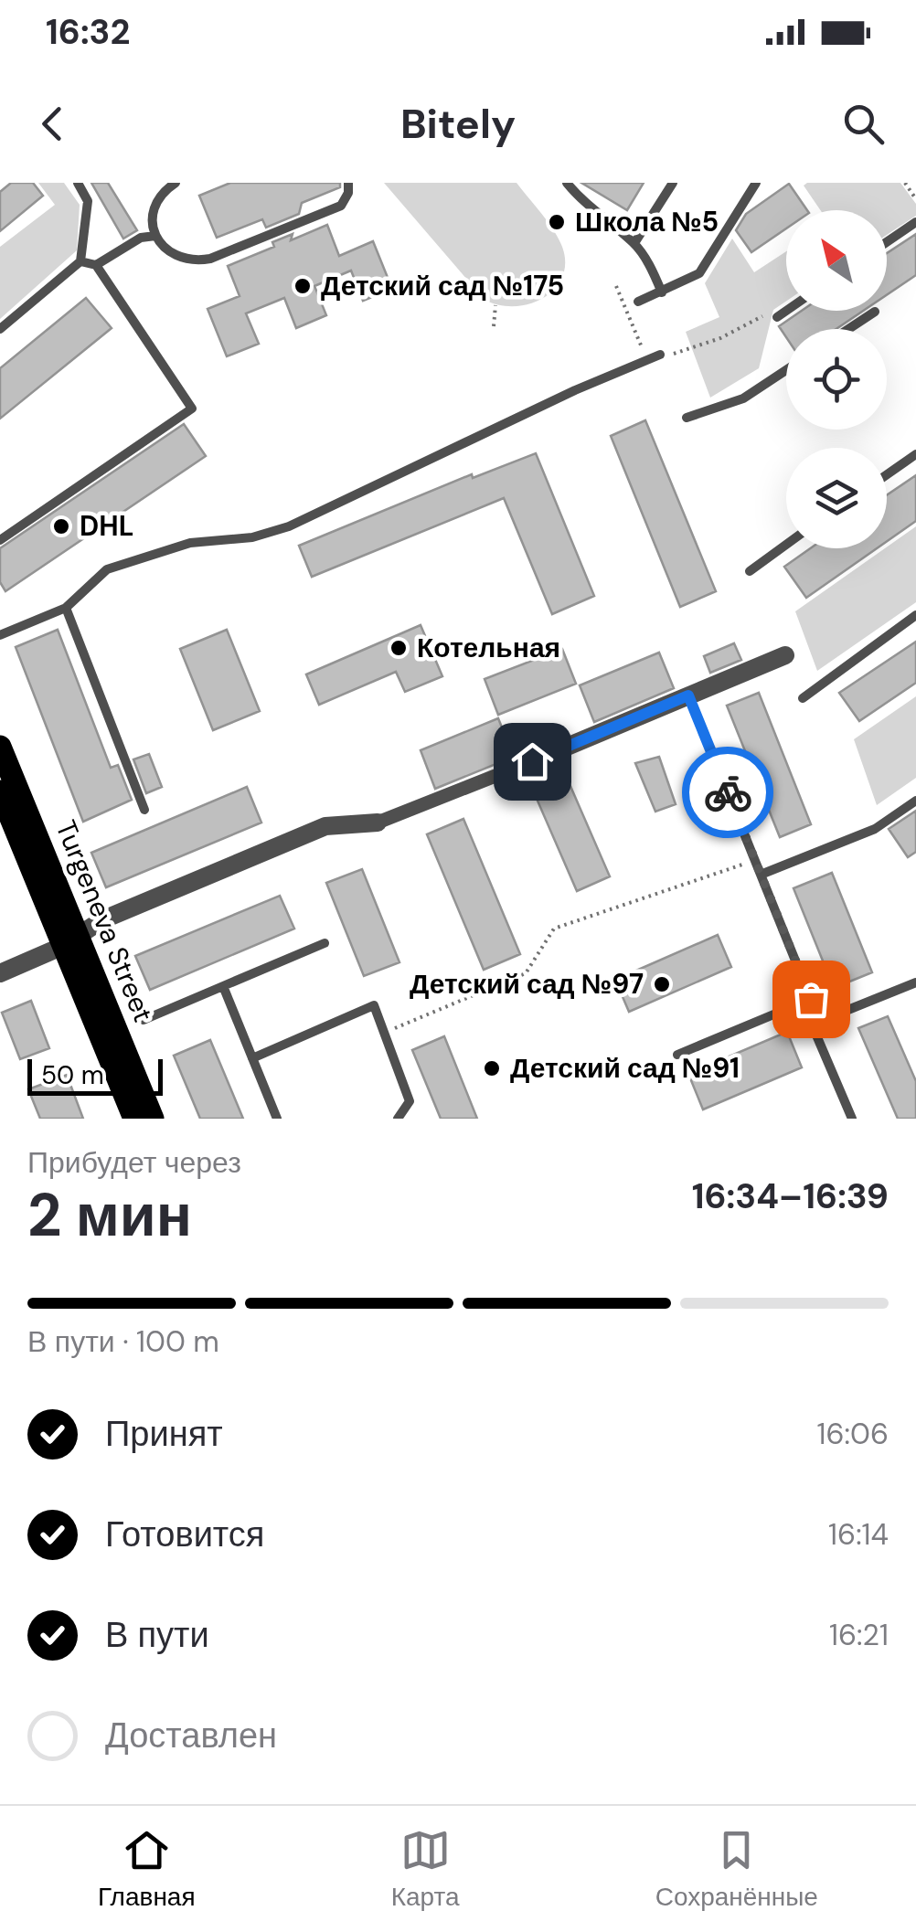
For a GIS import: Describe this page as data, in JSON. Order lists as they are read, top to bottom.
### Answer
{
  "streets": {
    "main road": ["Turgeneva Street"]
  },
  "places": [
    "Школа №5",
    "Детский сад №175",
    "DHL",
    "Котельная",
    "Детский сад №97",
    "Детский сад №91"
  ],
  "scale_bar": "50 m",
  "north": "top left",
  "page": {
    "status": "16:32",
    "header": "Bitely",
    "scale": "50 m",
    "heading": ["2 мин", "Прибудет через", "16:34–16:39"],
    "bar": "В пути · 100 m",
    "list": [
      ["Принят", "16:06"],
      ["Готовится", "16:14"],
      ["В пути", "16:21"],
      "Доставлен"
    ],
    "tabs": ["Главная", "Карта", "Сохранённые"]
  }
}
